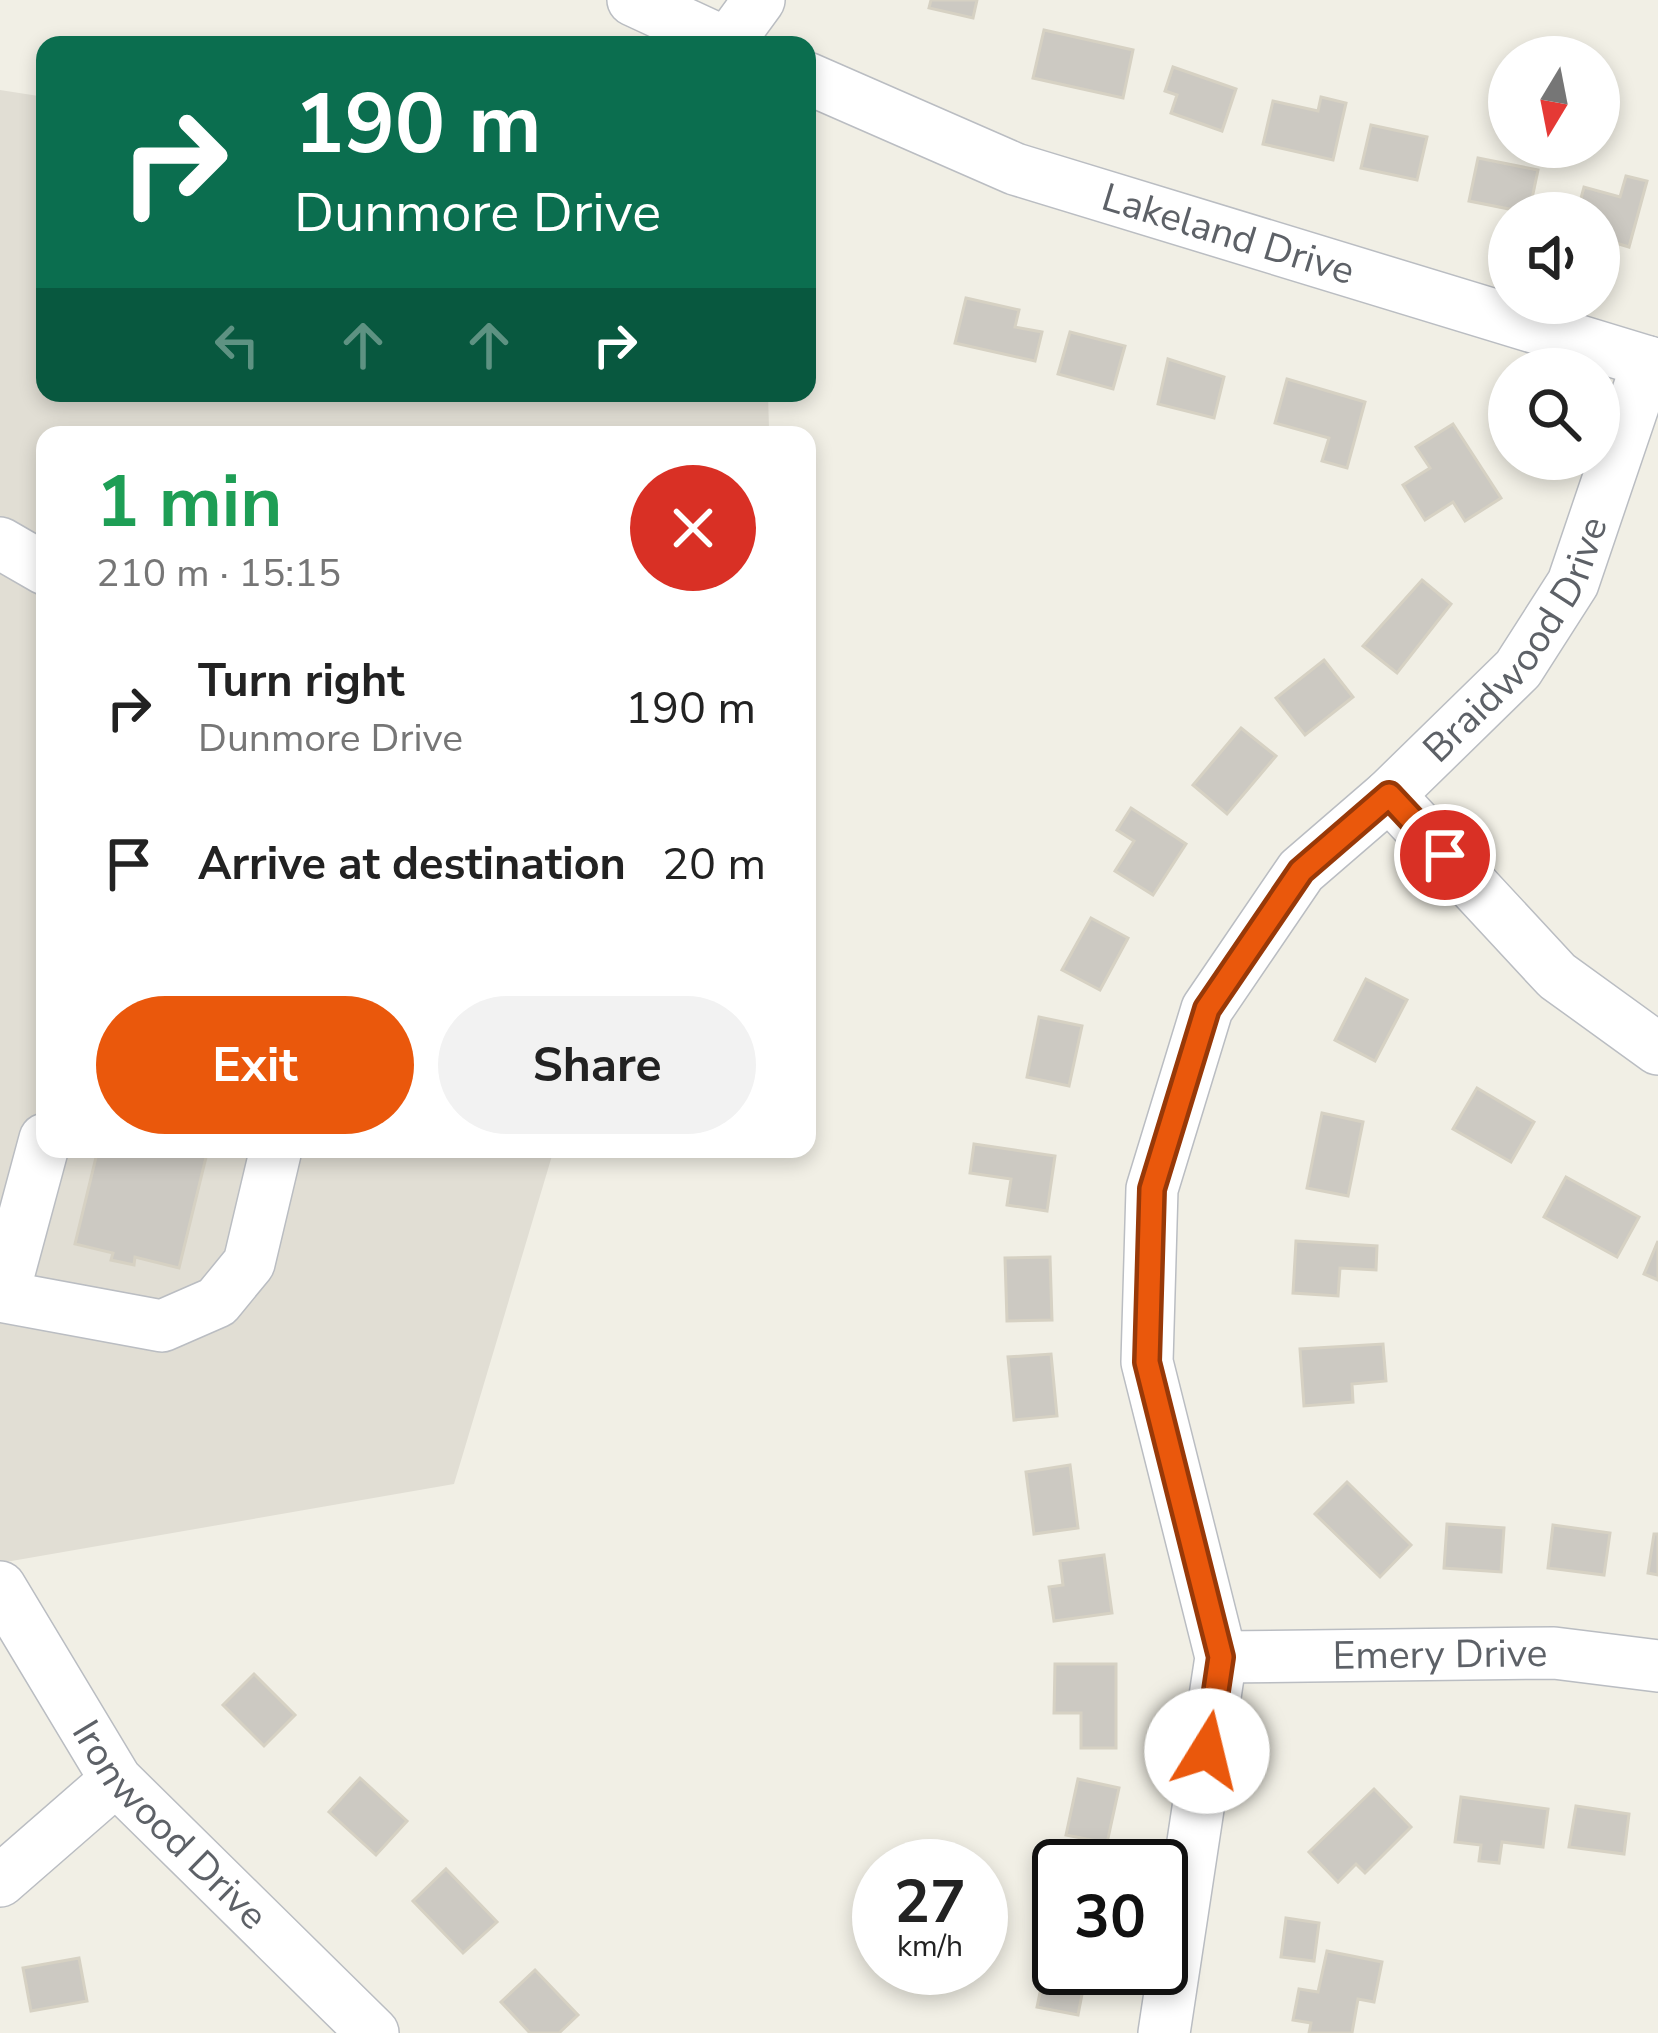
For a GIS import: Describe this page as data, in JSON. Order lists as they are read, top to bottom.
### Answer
{
  "streets": {
    "street": [
      "Lakeland Drive",
      "Braidwood Drive",
      "Emery Drive",
      "Ironwood Drive"
    ]
  },
  "crossings": [
    ["Lakeland Drive", "Braidwood Drive"],
    ["Braidwood Drive", "Emery Drive"]
  ],
  "north": "bottom",
  "page": {
    "turn": ["190 m", "Dunmore Drive"],
    "heading": ["1 min", "210 m · 15:15"],
    "list": [
      {
        "name": "Turn right",
        "note": "Dunmore Drive",
        "value": "190 m"
      },
      {
        "name": "Arrive at destination",
        "value": "20 m"
      }
    ],
    "buttons": ["Exit", "Share"],
    "speed": "27 km/h",
    "limit": "30"
  }
}
